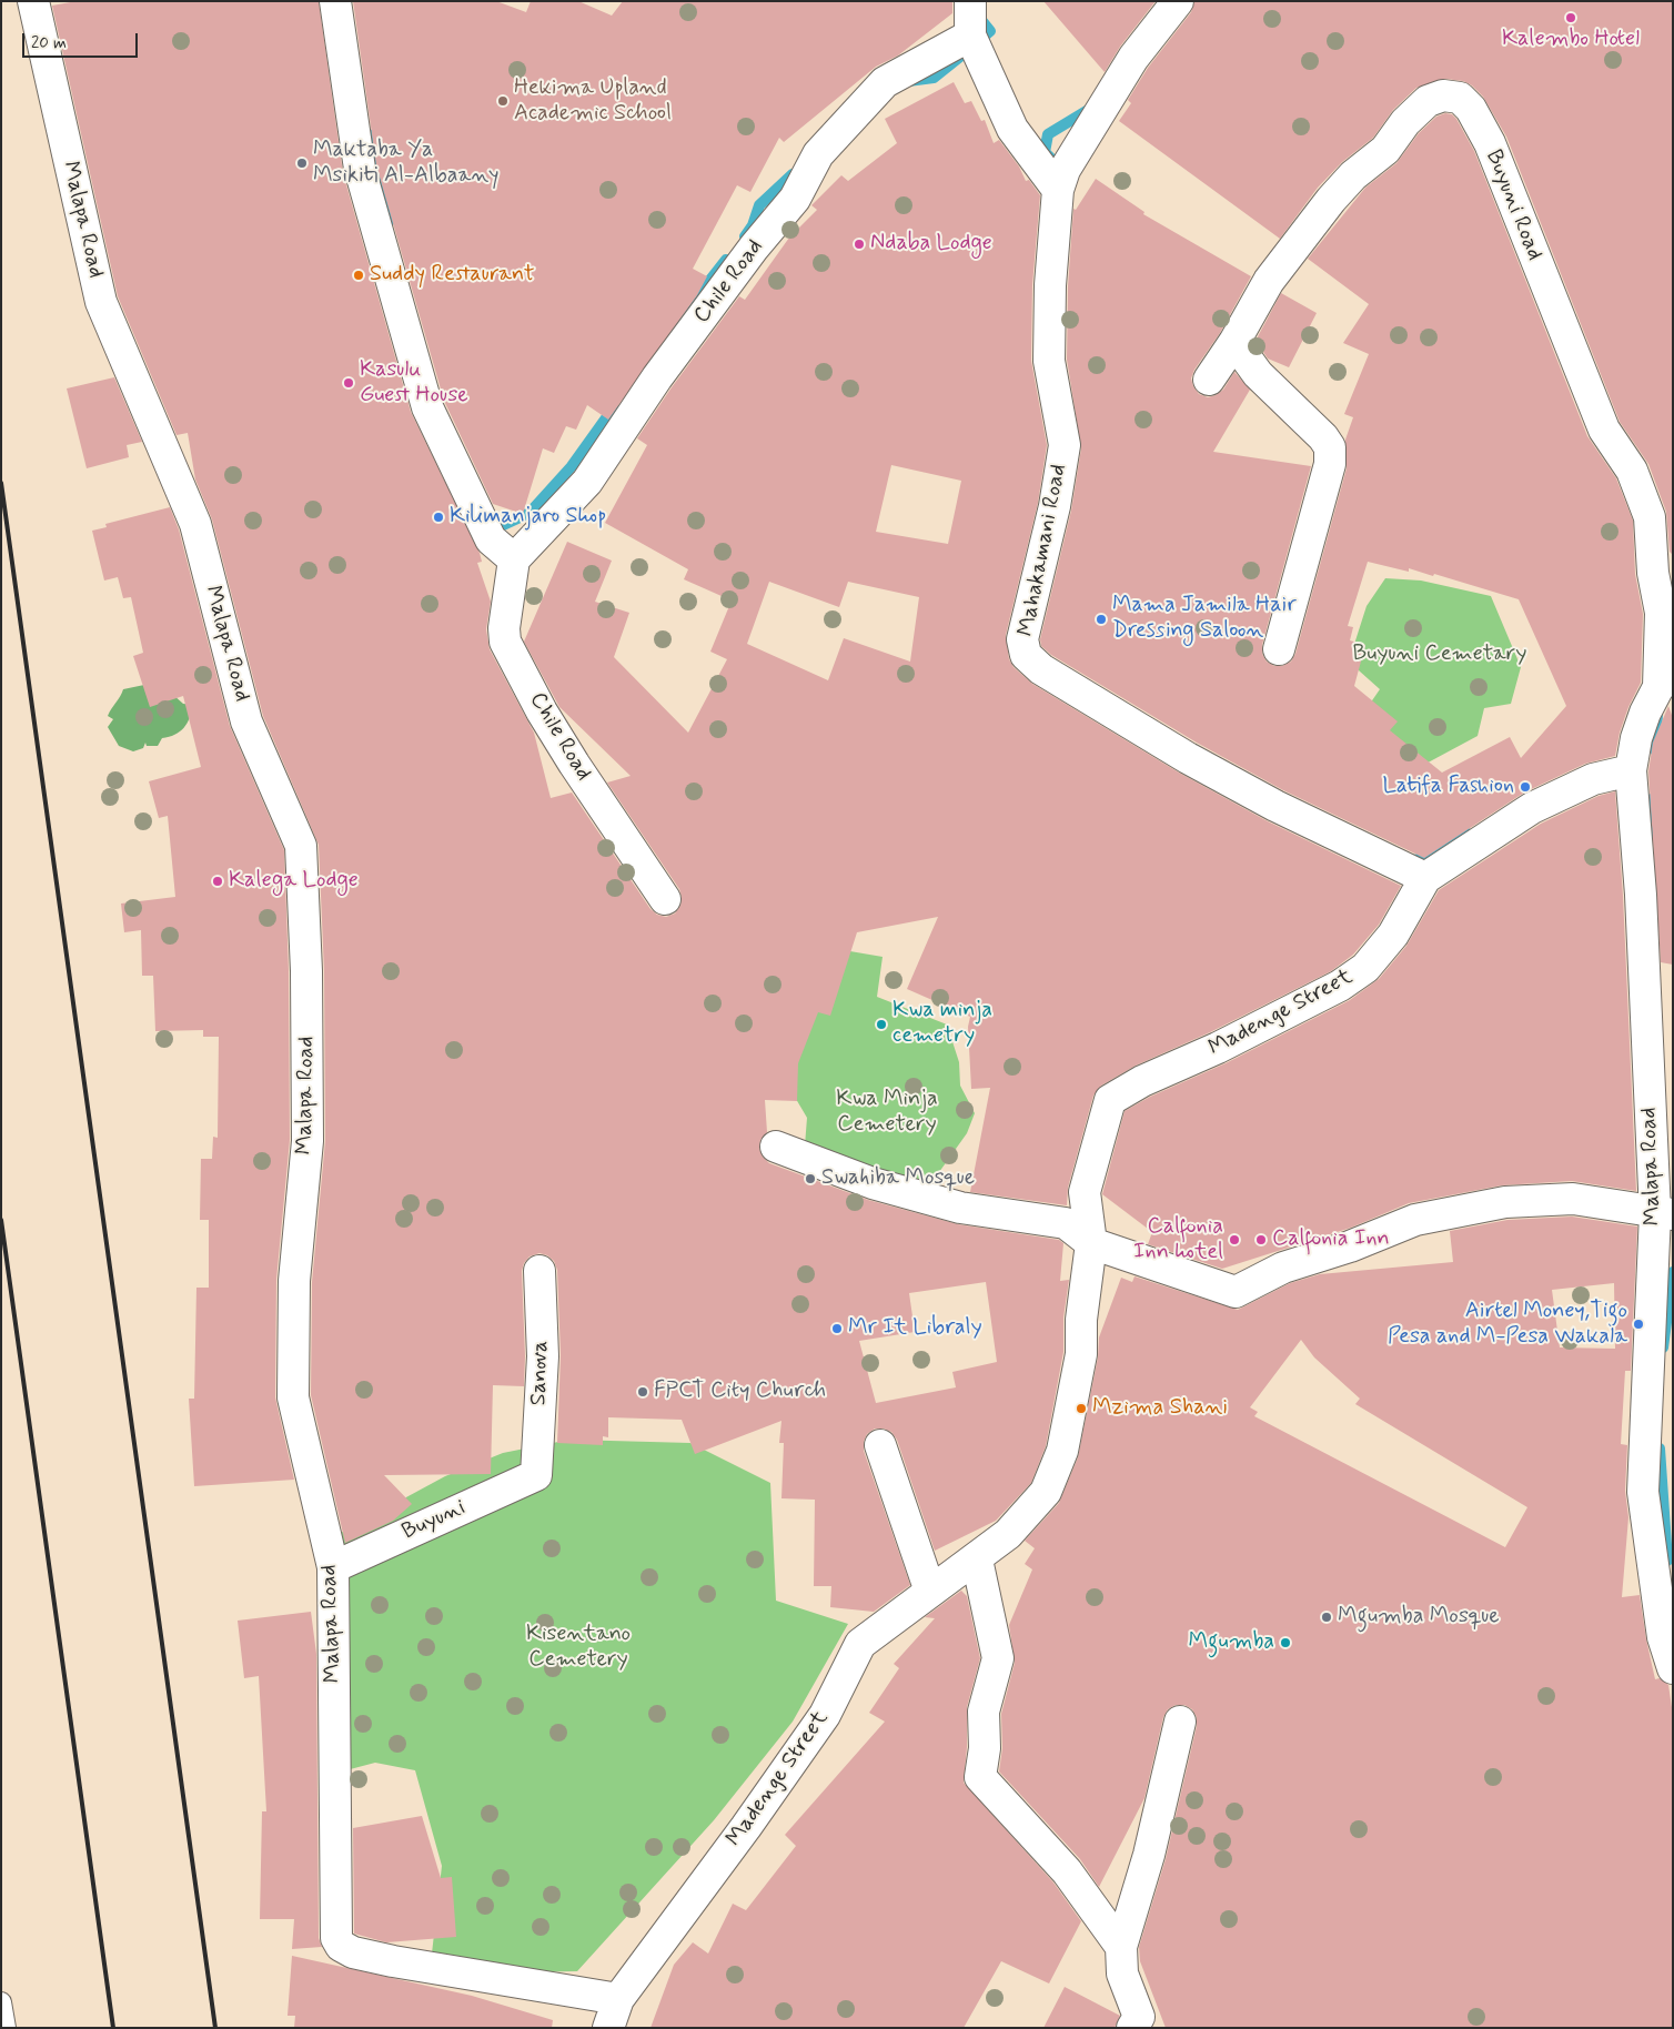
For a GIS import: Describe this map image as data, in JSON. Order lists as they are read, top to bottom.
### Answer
{
  "streets": {
    "street": [
      "Buyuni Road",
      "Malapa Road",
      "Chile Road",
      "Mahakamani Road",
      "Madenge Street",
      "Sanova",
      "Buyuni"
    ]
  },
  "crossings": [
    ["Buyuni Road", "Malapa Road"],
    ["Malapa Road", "Madenge Street"],
    ["Malapa Road", "Buyuni"],
    ["Mahakamani Road", "Madenge Street"],
    ["Sanova", "Buyuni"]
  ],
  "parks": ["Buyuni Cemetary", "Kwa Minja Cemetery", "Kisentano Cemetery"],
  "places": [
    "Kalembo Hotel",
    "Hekima Upland Academic School",
    "Maktaba Ya Msikiti Al-Albaany",
    "Ndaba Lodge",
    "Suddy Restaurant",
    "Kasulu Guest House",
    "Kilimanjaro Shop",
    "Mama Jamila Hair Dressing Saloon",
    "Latifa Fashion",
    "Kalega Lodge",
    "Kwa minja cemetry",
    "Swahiba Mosque",
    "Calfonia Inn hotel",
    "Calfonia Inn",
    "Airtel Money,Tigo Pesa and M-Pesa Wakala",
    "Mr It Libraly",
    "FPCT City Church",
    "Mzima Shani",
    "Mgumba Mosque",
    "Mgumba"
  ],
  "scale_bar": "20 m"
}
